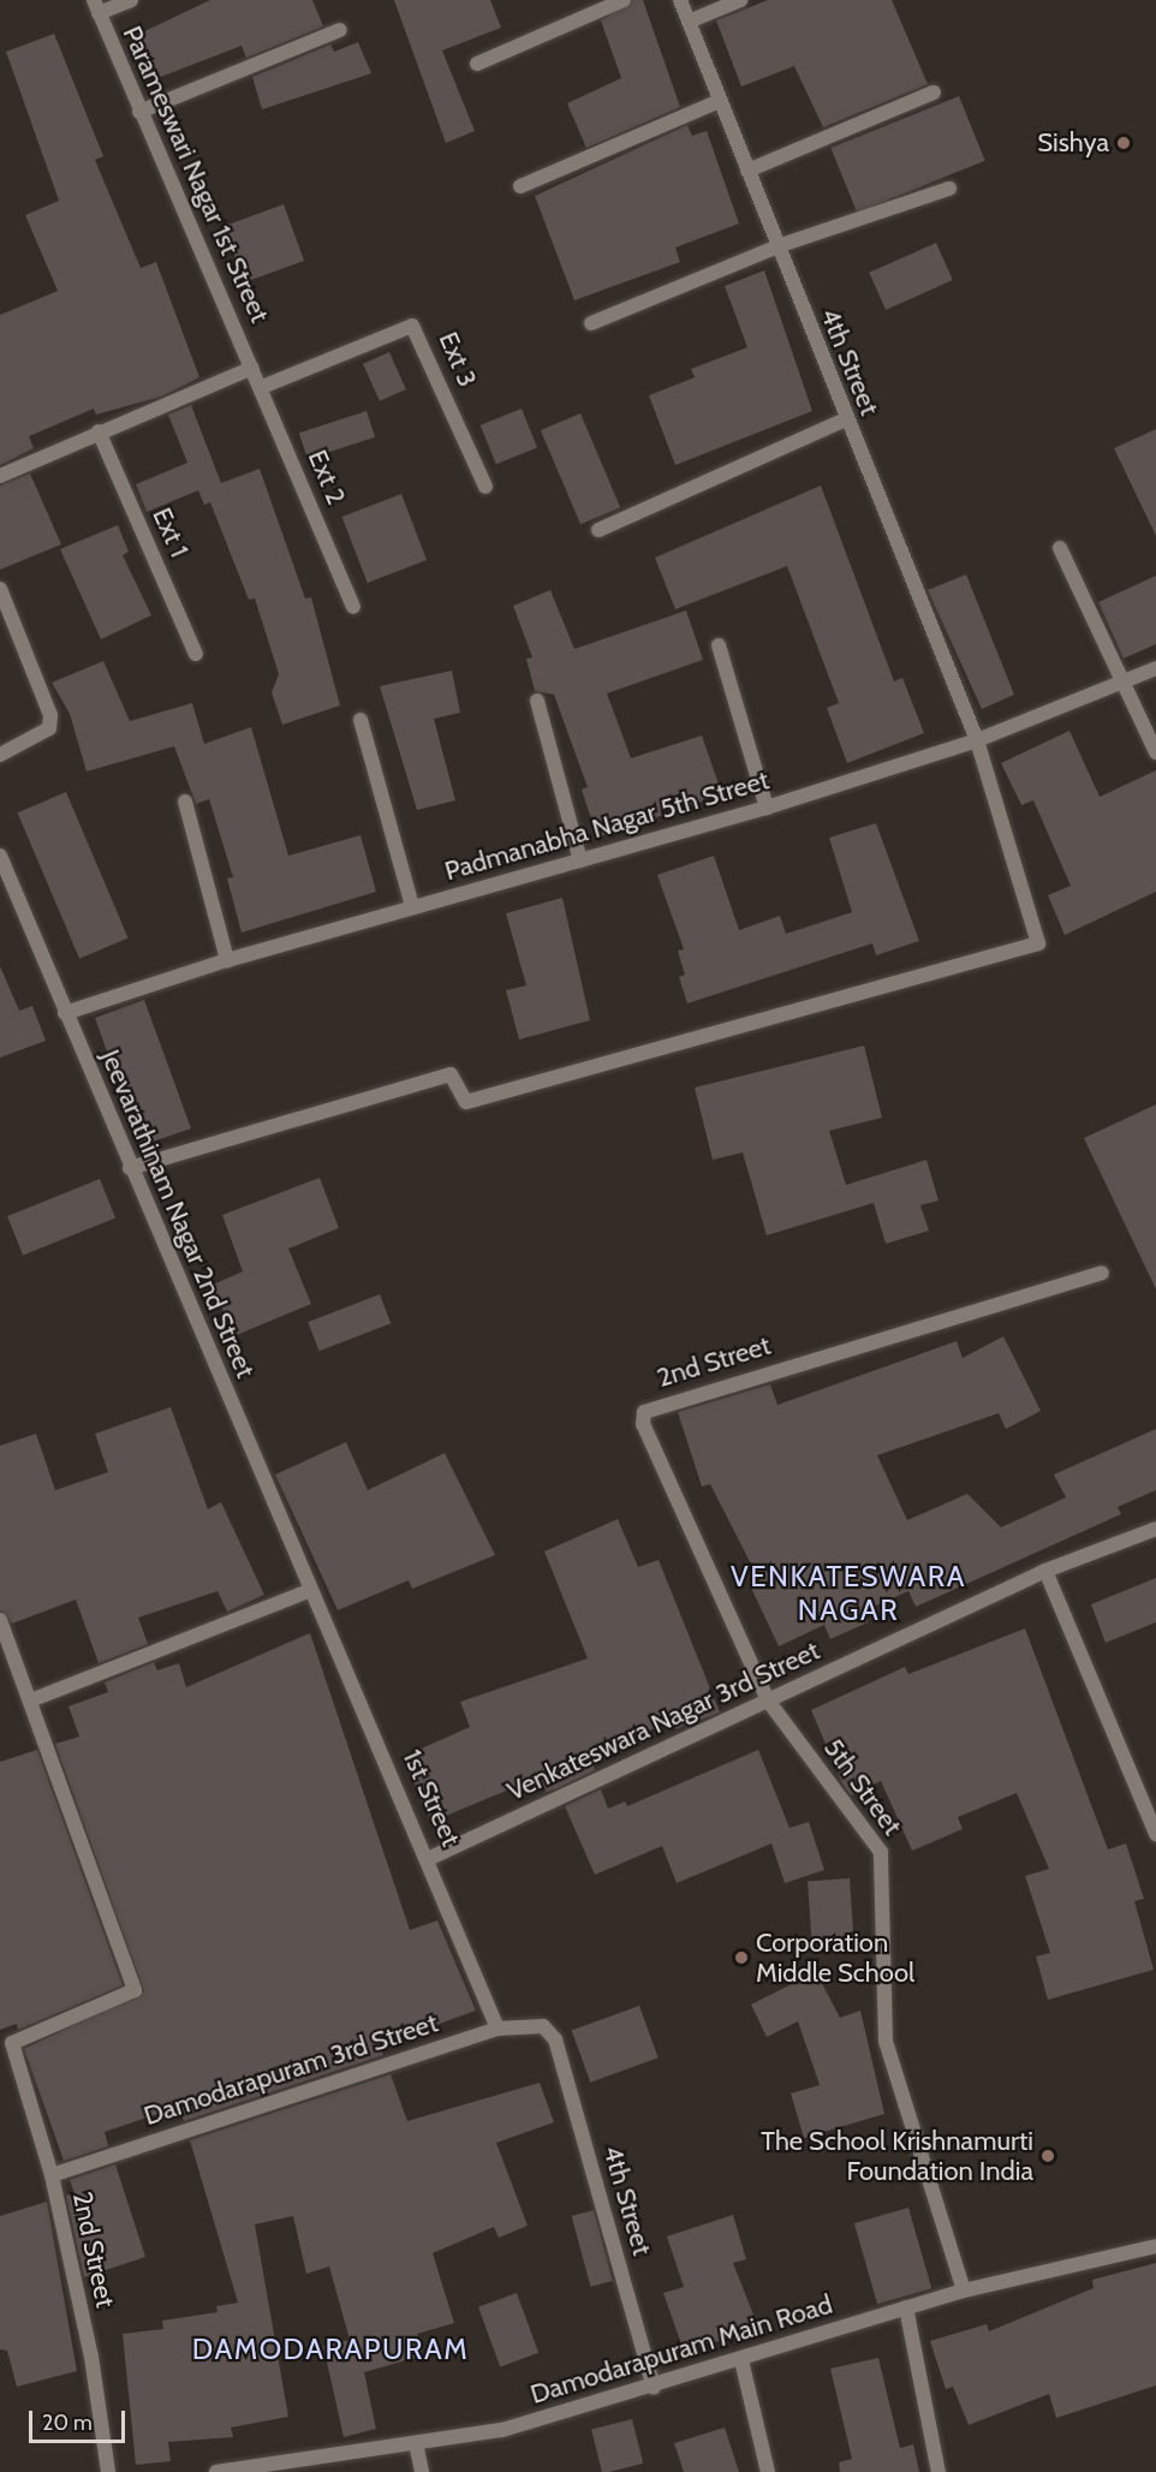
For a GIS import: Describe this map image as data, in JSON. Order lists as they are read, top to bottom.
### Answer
{
  "streets": {
    "street": [
      "Parameswari Nagar 1st Street",
      "Ext 3",
      "4th Street",
      "Ext 2",
      "Ext 1",
      "Padmanabha Nagar 5th Street",
      "Jeevarathinam Nagar 2nd Street",
      "2nd Street",
      "Venkateswara Nagar 3rd Street",
      "5th Street",
      "1st Street",
      "Damodarapuram 3rd Street",
      "Damodarapuram Main Road"
    ]
  },
  "crossings": [
    ["Parameswari Nagar 1st Street", "Ext 2"],
    ["Ext 3", "Ext 2"],
    ["4th Street", "Padmanabha Nagar 5th Street"],
    ["4th Street", "Jeevarathinam Nagar 2nd Street"],
    ["4th Street", "Damodarapuram 3rd Street"],
    ["4th Street", "Damodarapuram Main Road"],
    ["Padmanabha Nagar 5th Street", "Jeevarathinam Nagar 2nd Street"],
    ["Jeevarathinam Nagar 2nd Street", "1st Street"],
    ["2nd Street", "Venkateswara Nagar 3rd Street"],
    ["2nd Street", "5th Street"],
    ["2nd Street", "Damodarapuram 3rd Street"],
    ["Venkateswara Nagar 3rd Street", "5th Street"],
    ["Venkateswara Nagar 3rd Street", "1st Street"],
    ["5th Street", "Damodarapuram Main Road"],
    ["1st Street", "Damodarapuram 3rd Street"]
  ],
  "districts": ["VENKATESWARA NAGAR", "DAMODARAPURAM"],
  "places": ["Sishya", "Corporation Middle School", "The School Krishnamurti Foundation India"],
  "scale_bar": "20 m"
}
